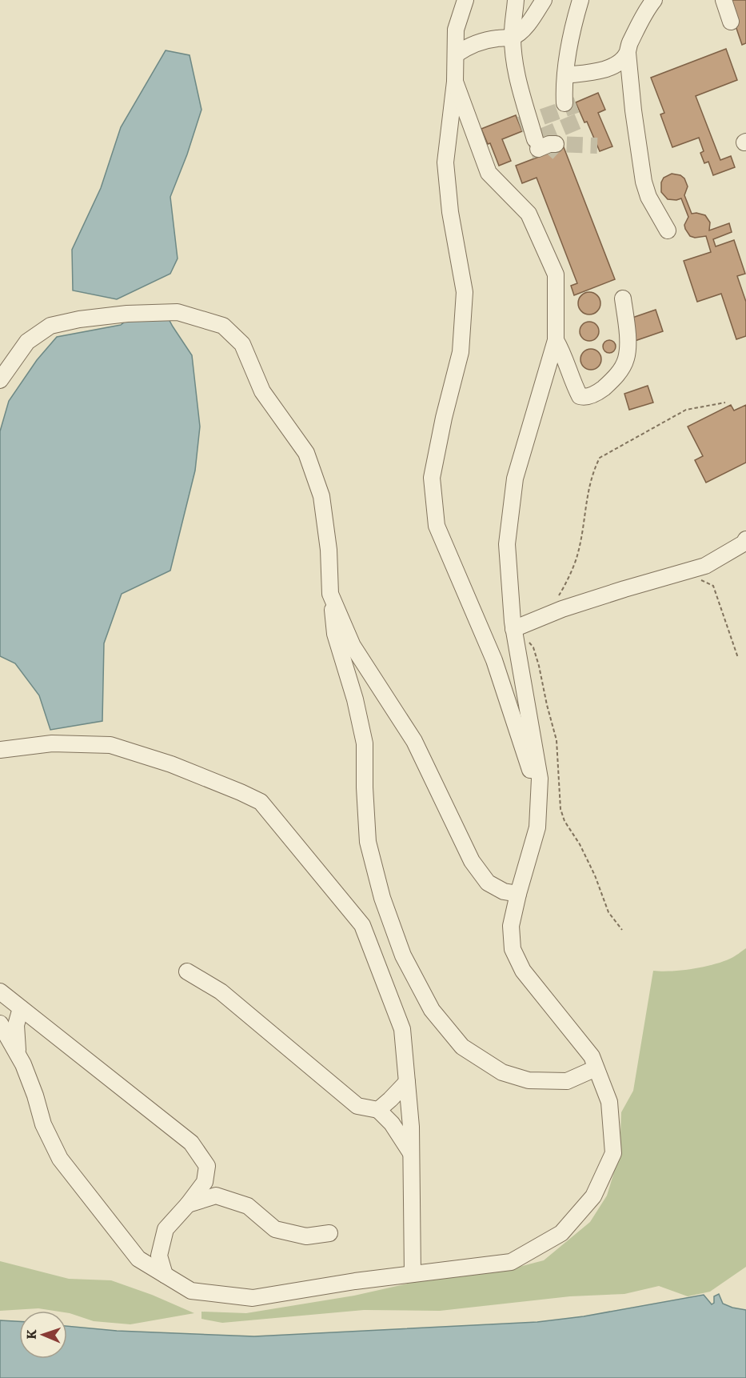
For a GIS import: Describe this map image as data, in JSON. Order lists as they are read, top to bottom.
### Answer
{
  "north": "left"
}
